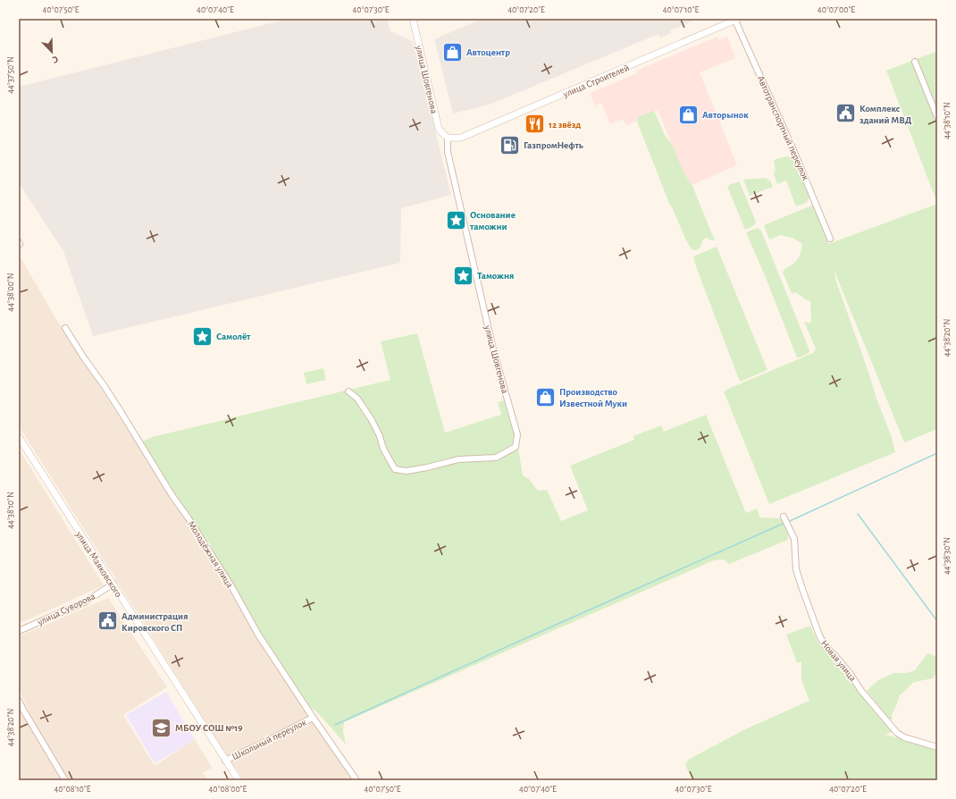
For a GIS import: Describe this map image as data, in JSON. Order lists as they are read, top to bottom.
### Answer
{
  "streets": {
    "street": [
      "улица Шовгенова",
      "улица Строителей",
      "Автотранспортный переулок",
      "Молодёжная улица",
      "улица Маяковского",
      "улица Суворова",
      "Новая улица",
      "Школьный переулок"
    ]
  },
  "crossings": [
    ["улица Шовгенова", "улица Строителей"],
    ["улица Строителей", "Автотранспортный переулок"],
    ["Молодёжная улица", "Школьный переулок"],
    ["улица Маяковского", "улица Суворова"],
    ["улица Маяковского", "Школьный переулок"]
  ],
  "places": {
    "shop": ["Автоцентр", "Авторынок", "Производство Известной Муки"],
    "public building": ["Комплекс зданий МВД", "Администрация Кировского СП"],
    "restaurant": ["12 звёзд"],
    "fuel station": ["ГазпромНефть"],
    "place": ["Основание таможни", "Таможня", "Самолёт"],
    "school or university": ["МБОУ СОШ №19"]
  },
  "north": "bottom right",
  "coordinates": [
    "40°07'50\"E",
    "40°07'40\"E",
    "40°07'30\"E",
    "40°07'20\"E",
    "40°07'10\"E",
    "40°07'00\"E",
    "44°37'50\"N",
    "44°38'10\"N",
    "44°38'00\"N",
    "44°38'20\"N",
    "44°38'30\"N",
    "40°08'10\"E",
    "40°08'00\"E"
  ]
}
